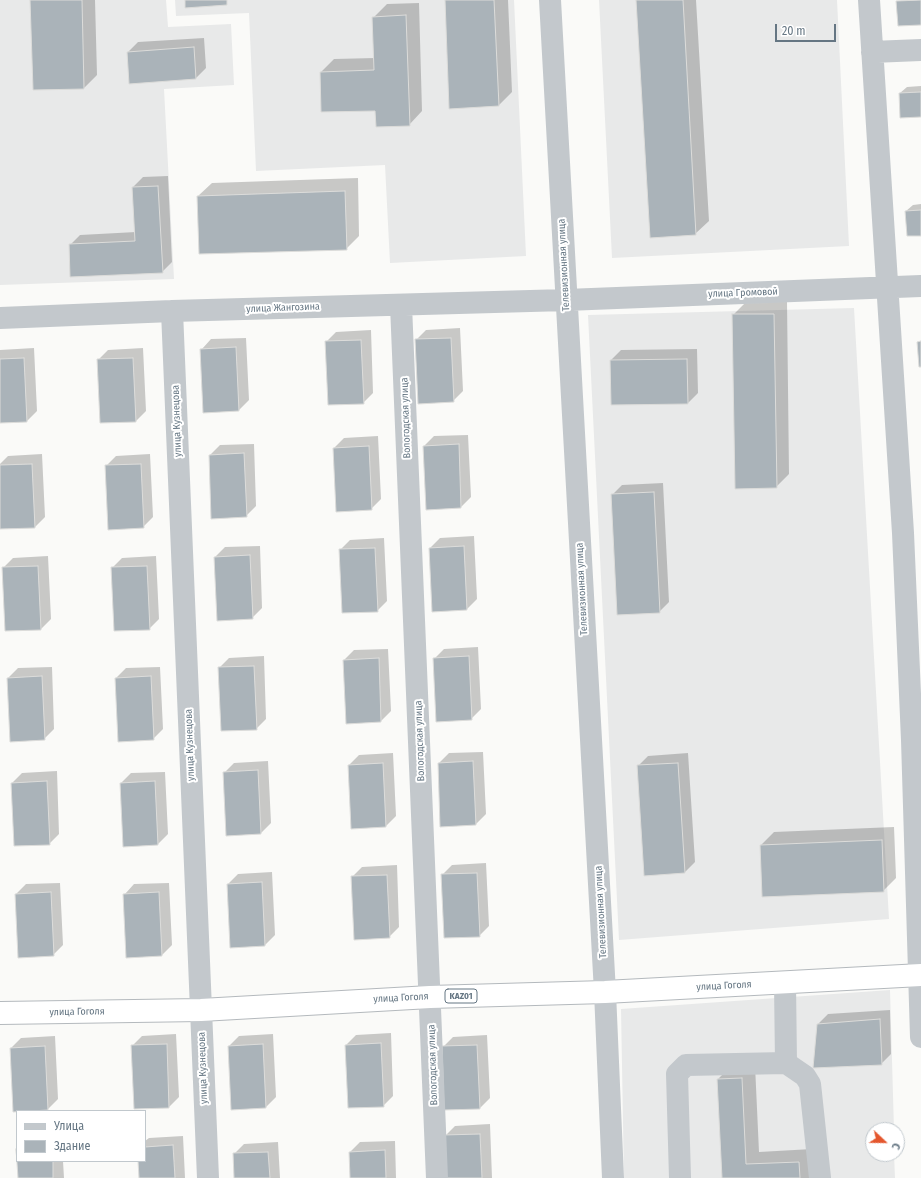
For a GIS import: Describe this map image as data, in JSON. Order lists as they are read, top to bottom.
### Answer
{
  "streets": {
    "highway": ["улица Гоголя", "KАZ01"],
    "street": [
      "Телевизионная улица",
      "улица Громовой",
      "улица Жангозина",
      "Вологодская улица",
      "улица Кузнецова"
    ]
  },
  "crossings": [
    ["Телевизионная улица", "улица Громовой"],
    ["Телевизионная улица", "улица Жангозина"],
    ["Телевизионная улица", "улица Гоголя"],
    ["улица Громовой", "улица Жангозина"],
    ["улица Жангозина", "Вологодская улица"],
    ["улица Жангозина", "улица Кузнецова"],
    ["Вологодская улица", "улица Гоголя"],
    ["улица Кузнецова", "улица Гоголя"]
  ],
  "legend": ["Улица", "Здание"],
  "scale_bar": "20 m",
  "north": "right"
}
